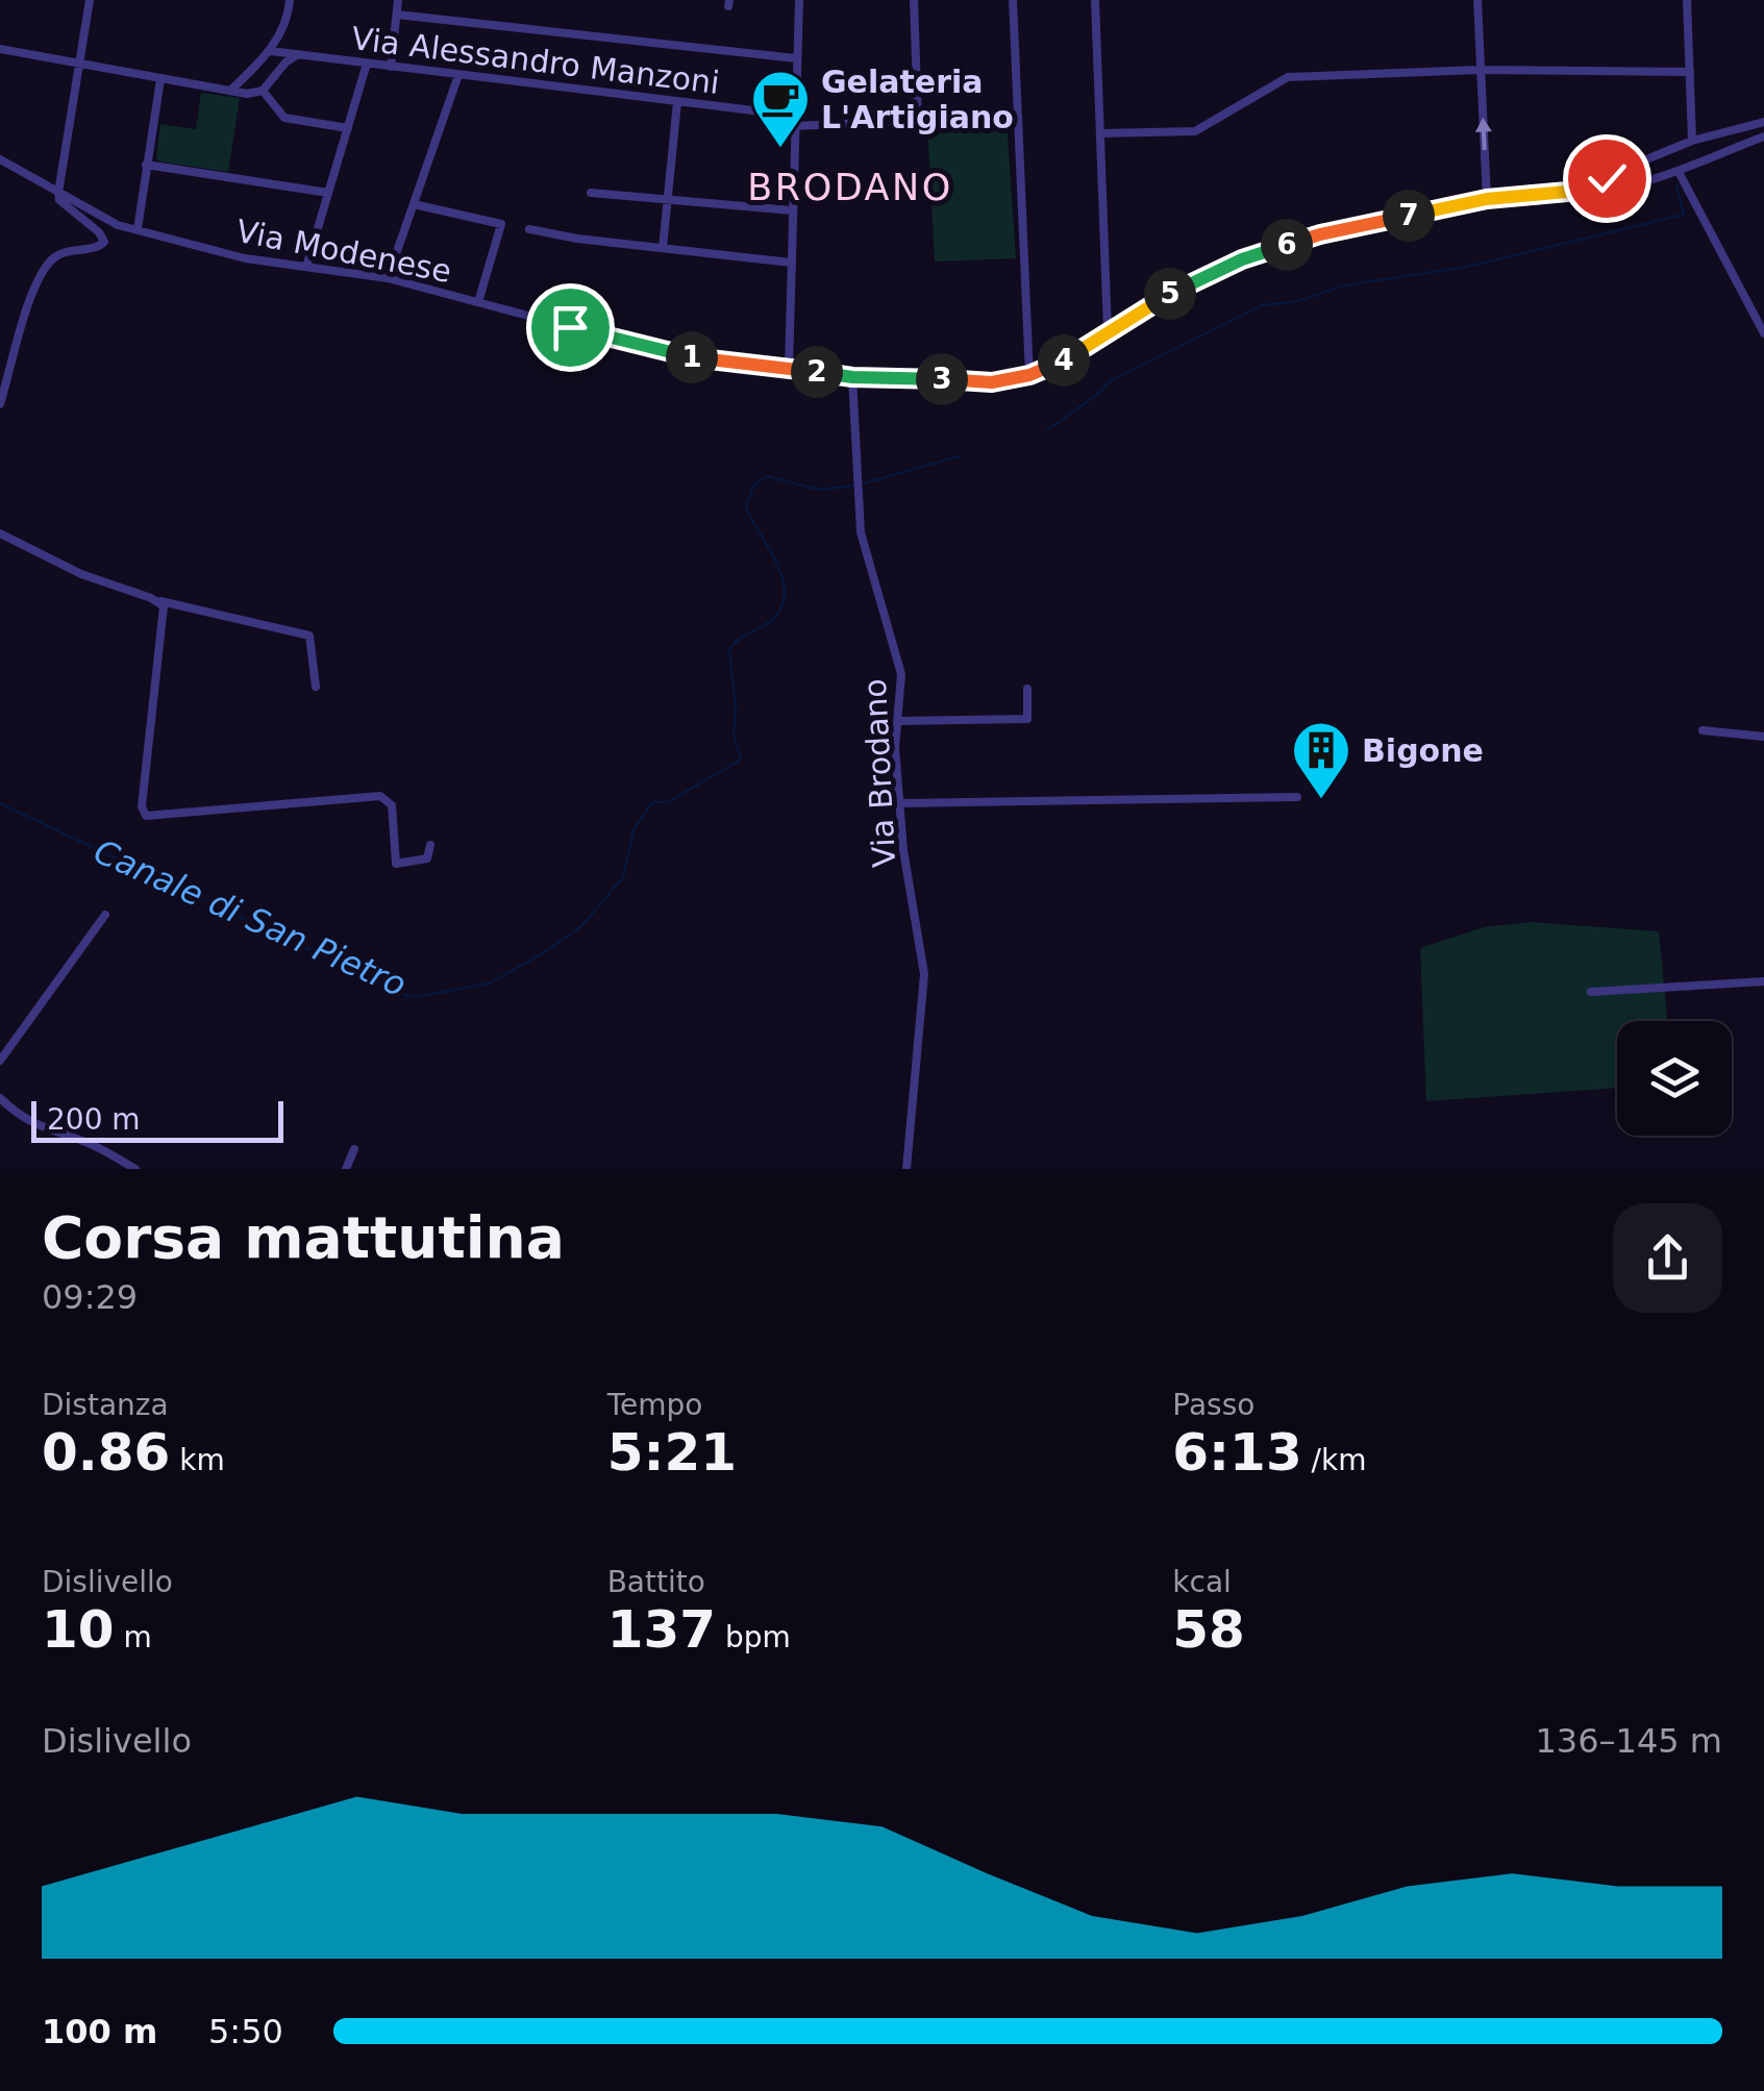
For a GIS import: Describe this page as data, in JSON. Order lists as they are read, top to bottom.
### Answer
{
  "streets": {
    "street": ["Via Alessandro Manzoni", "Via Modenese", "Via Brodano"]
  },
  "crossings": [
    ["Via Modenese", "Via Brodano"]
  ],
  "districts": ["BRODANO"],
  "water": ["Canale di San Pietro"],
  "places": {
    "cafe": ["Gelateria L'Artigiano"],
    "building": ["Bigone"]
  },
  "scale_bar": "200 m",
  "page": {
    "pins": [
      "7",
      "6",
      "5",
      "1",
      "4",
      "2",
      "3"
    ],
    "scale": "200 m",
    "heading": ["Corsa mattutina", "09:29"],
    "stats": [
      ["Distanza", "0.86 km"],
      ["Tempo", "5:21"],
      ["Passo", "6:13 /km"],
      ["Dislivello", "10 m"],
      ["Battito", "137 bpm"],
      ["kcal", "58"]
    ],
    "chart": ["Dislivello", "136–145 m"],
    "list": [
      {
        "name": "100 m",
        "note": "5:50"
      }
    ]
  }
}
